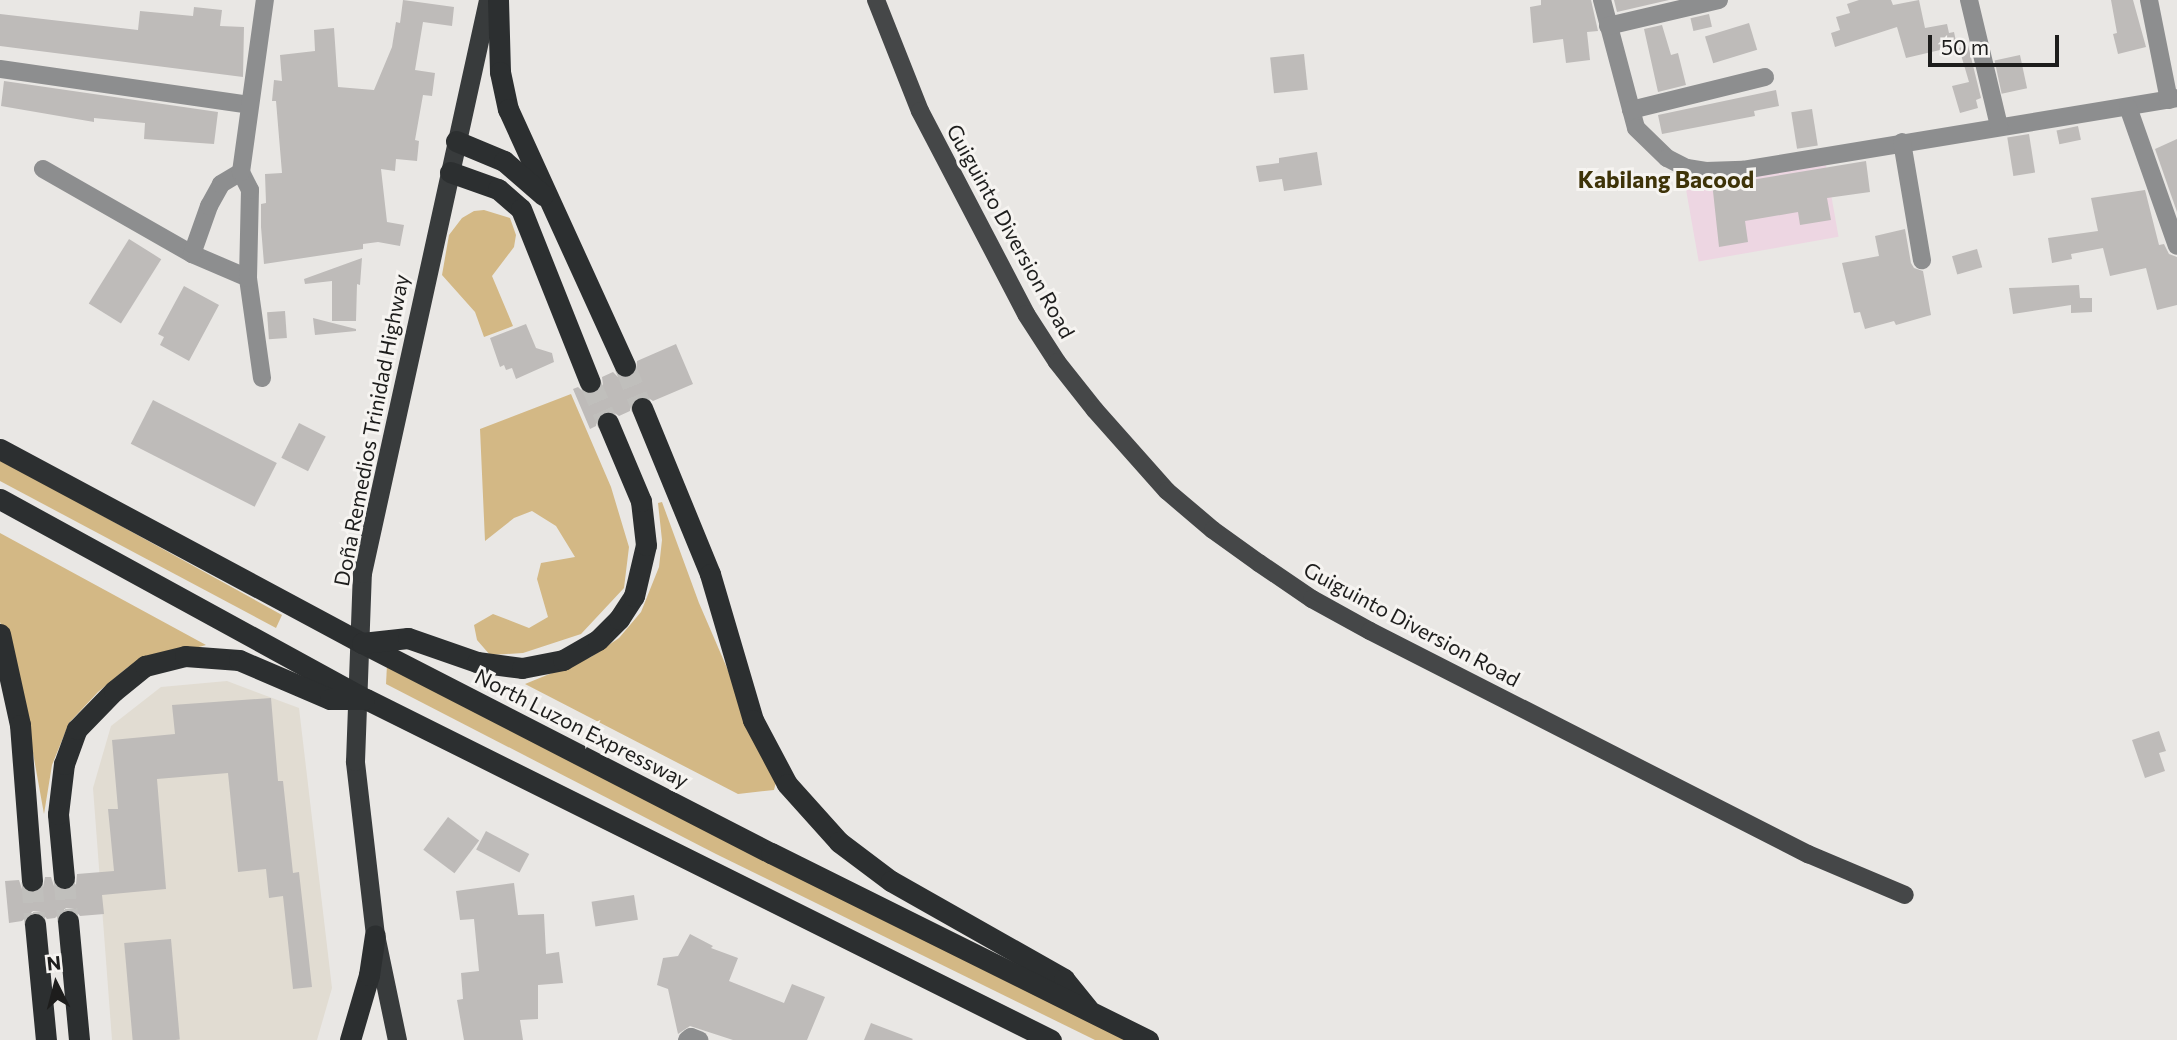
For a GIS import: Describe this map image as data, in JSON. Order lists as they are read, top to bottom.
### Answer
{
  "streets": {
    "highway": ["Doña Remedios Trinidad Highway", "North Luzon Expressway"],
    "main road": ["Guiguinto Diversion Road"]
  },
  "districts": ["Kabilang Bacood"],
  "scale_bar": "50 m",
  "north": "top"
}
